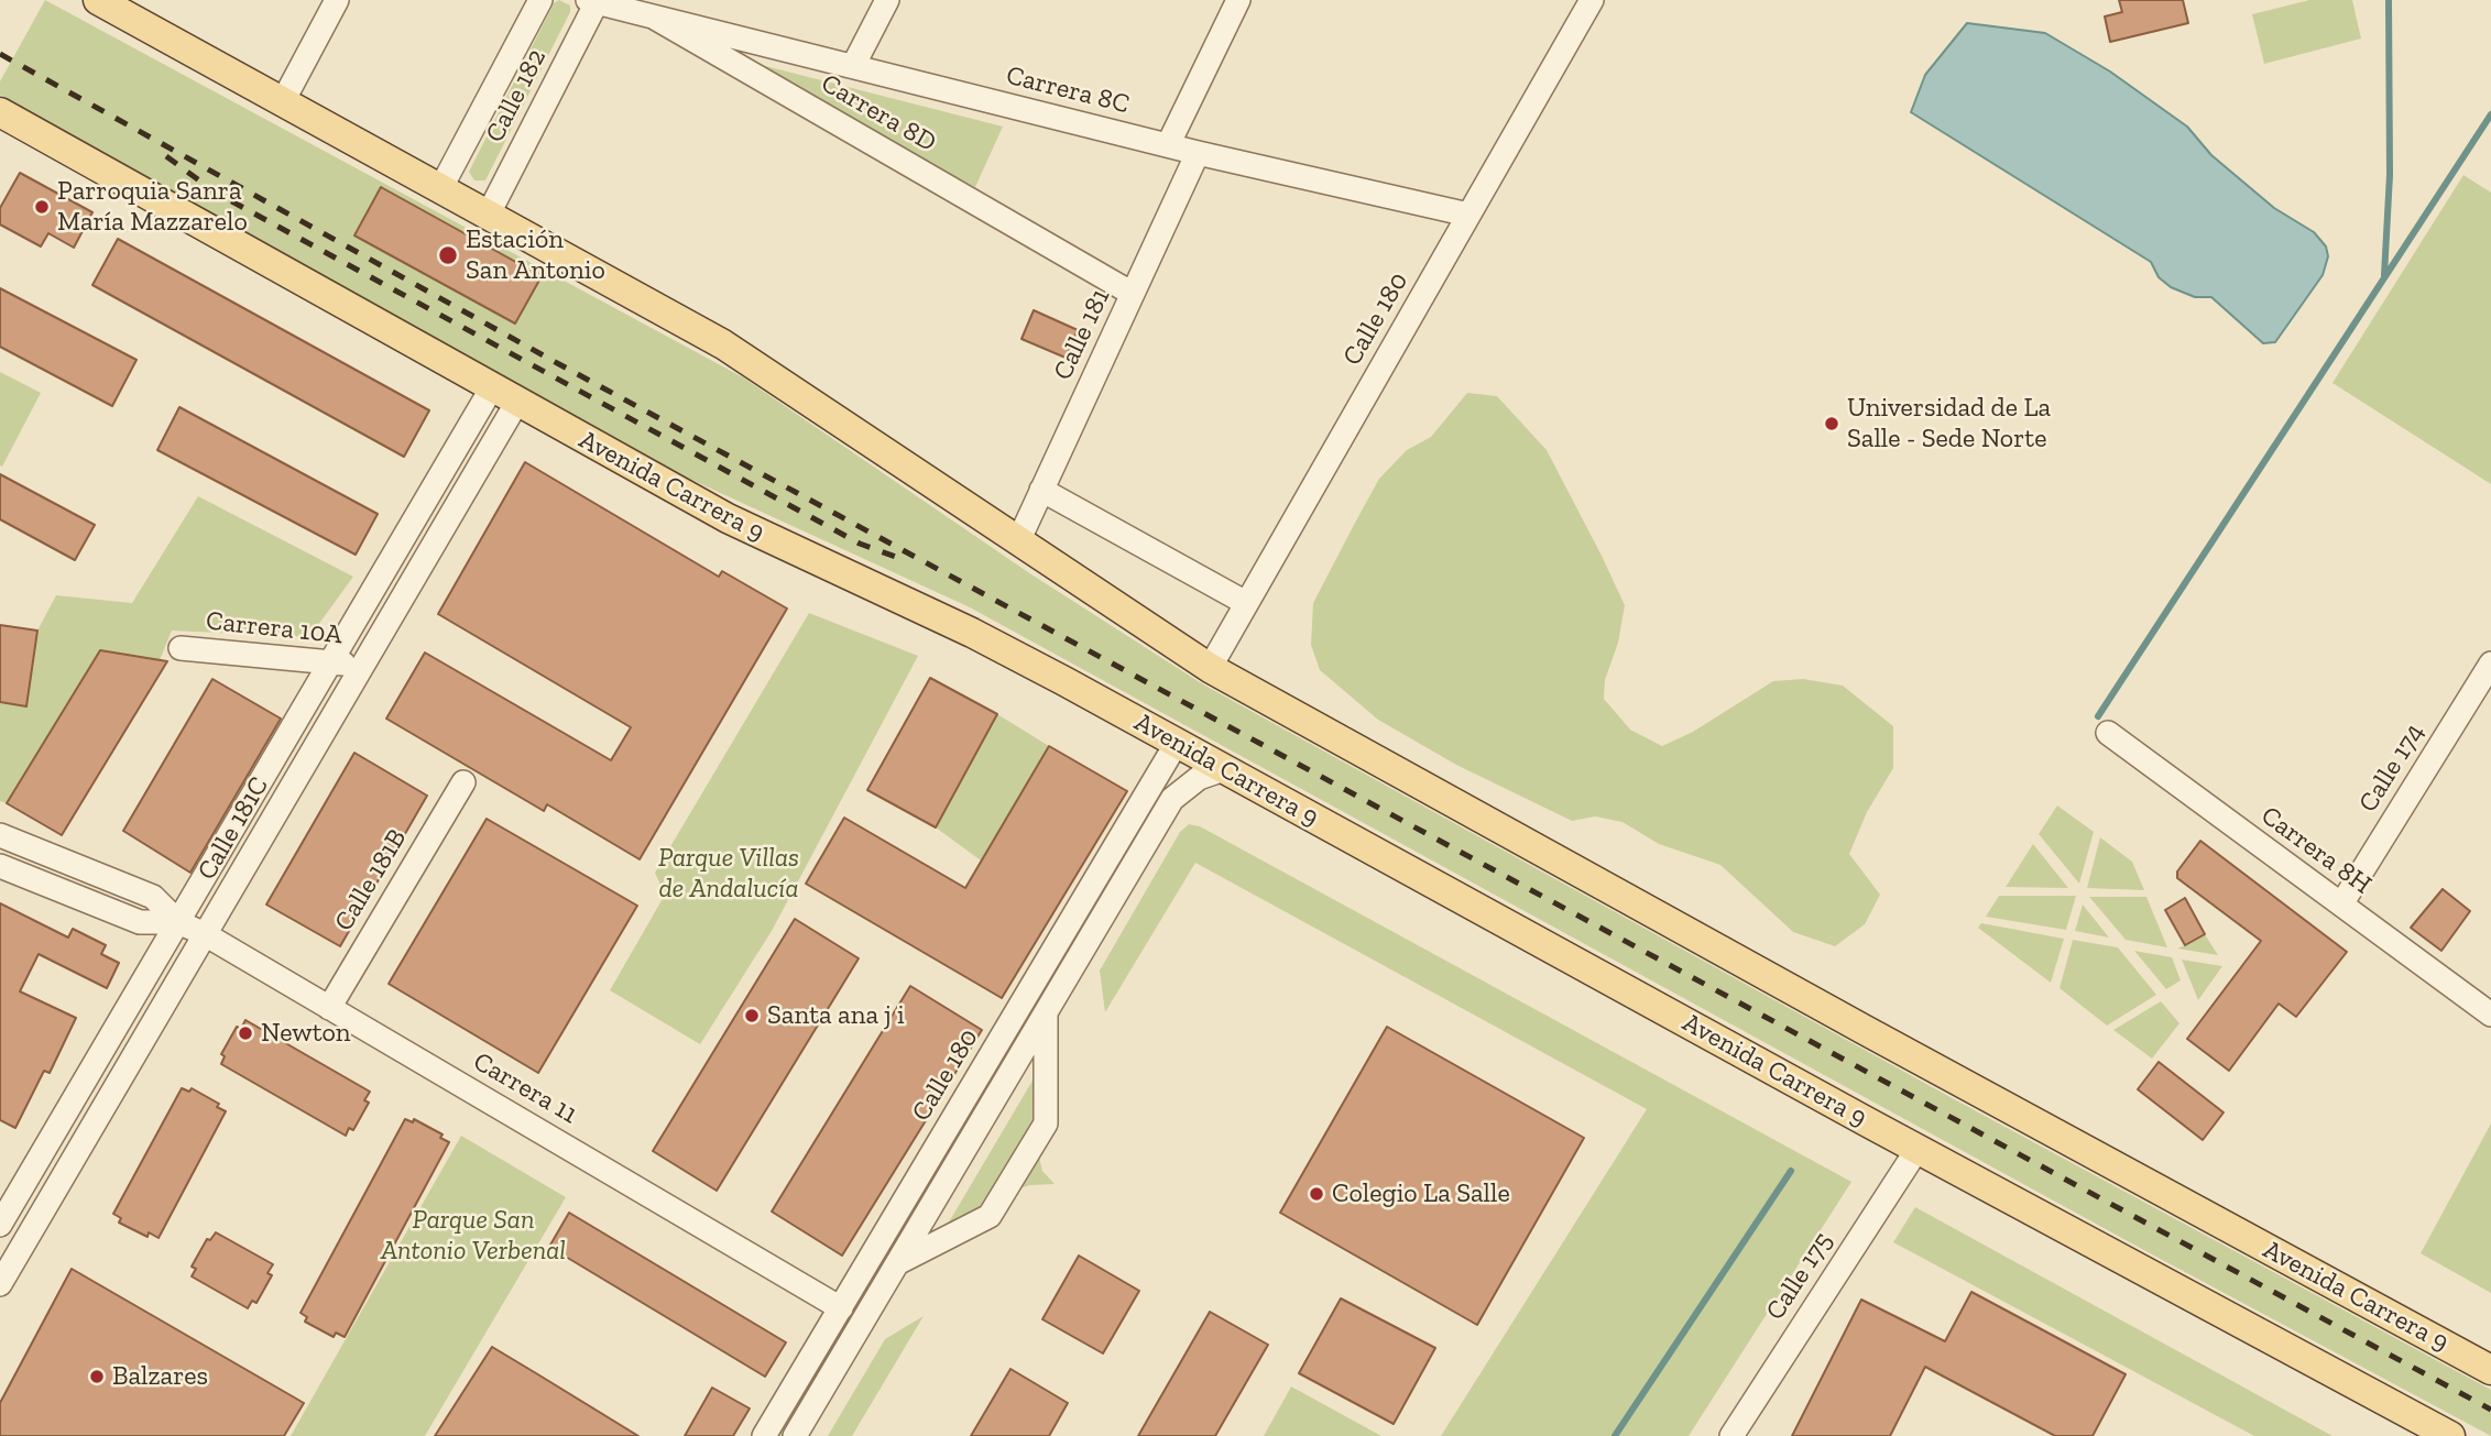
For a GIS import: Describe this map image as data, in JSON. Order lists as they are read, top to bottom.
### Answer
{
  "streets": {
    "main road": ["Avenida Carrera 9"],
    "street": [
      "Carrera 8C",
      "Calle 182",
      "Carrera 8D",
      "Calle 180",
      "Calle 181",
      "Carrera 10A",
      "Calle 174",
      "Calle 181C",
      "Carrera 8H",
      "Calle 181B",
      "Carrera 11",
      "Calle 175"
    ]
  },
  "crossings": [
    ["Carrera 8C", "Carrera 8D"],
    ["Carrera 8C", "Calle 180"],
    ["Carrera 8C", "Calle 181"],
    ["Calle 182", "Carrera 8D"],
    ["Calle 182", "Avenida Carrera 9"],
    ["Carrera 8D", "Calle 181"],
    ["Calle 180", "Avenida Carrera 9"],
    ["Calle 180", "Carrera 11"],
    ["Calle 181", "Avenida Carrera 9"],
    ["Avenida Carrera 9", "Calle 181C"],
    ["Avenida Carrera 9", "Calle 175"],
    ["Carrera 10A", "Calle 181C"],
    ["Calle 174", "Carrera 8H"],
    ["Calle 181C", "Carrera 11"],
    ["Calle 181B", "Carrera 11"]
  ],
  "parks": ["Parque Villas de Andalucía", "Parque San Antonio Verbenal"],
  "places": [
    "Parroquia Sanra María Mazzarelo",
    "Estación San Antonio",
    "Universidad de La Salle - Sede Norte",
    "Santa ana j i",
    "Newton",
    "Colegio La Salle",
    "Balzares"
  ]
}
